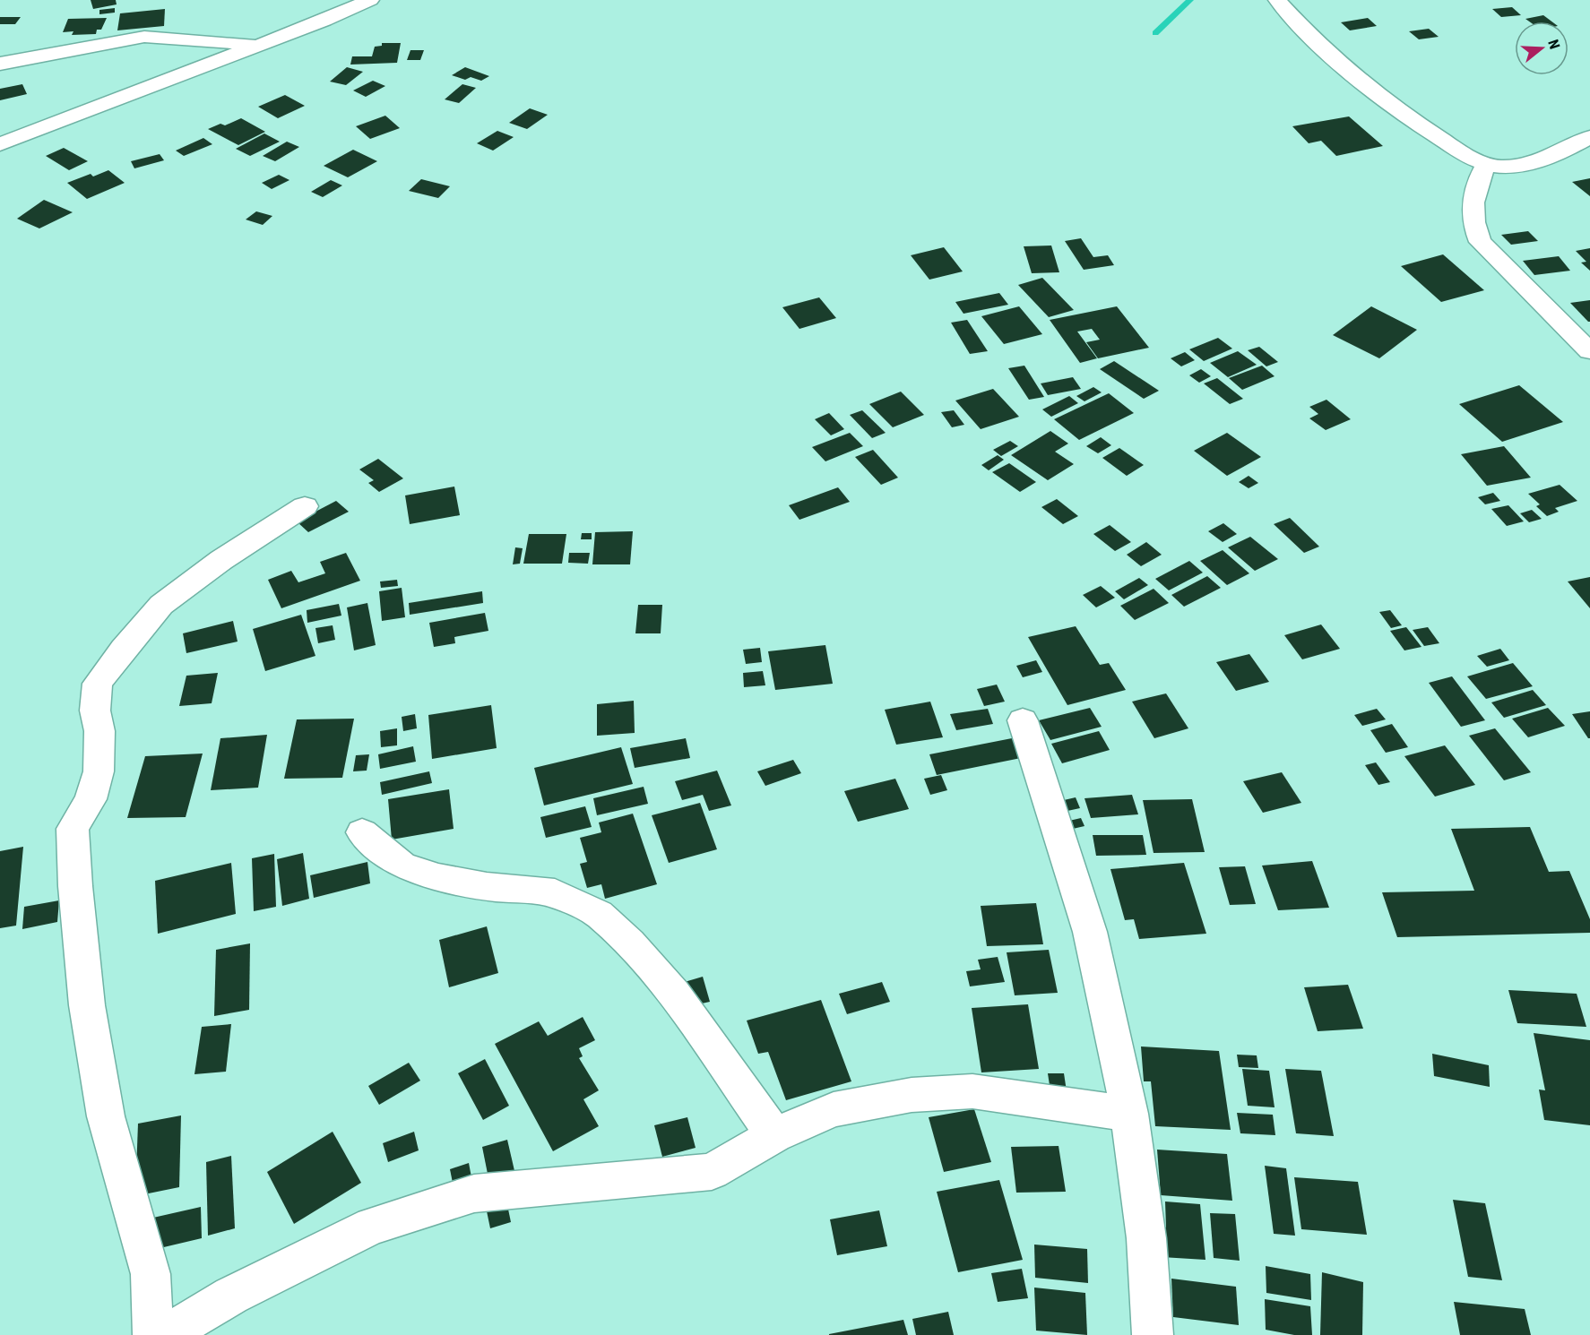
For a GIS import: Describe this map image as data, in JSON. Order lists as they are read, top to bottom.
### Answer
{
  "north": "right"
}
